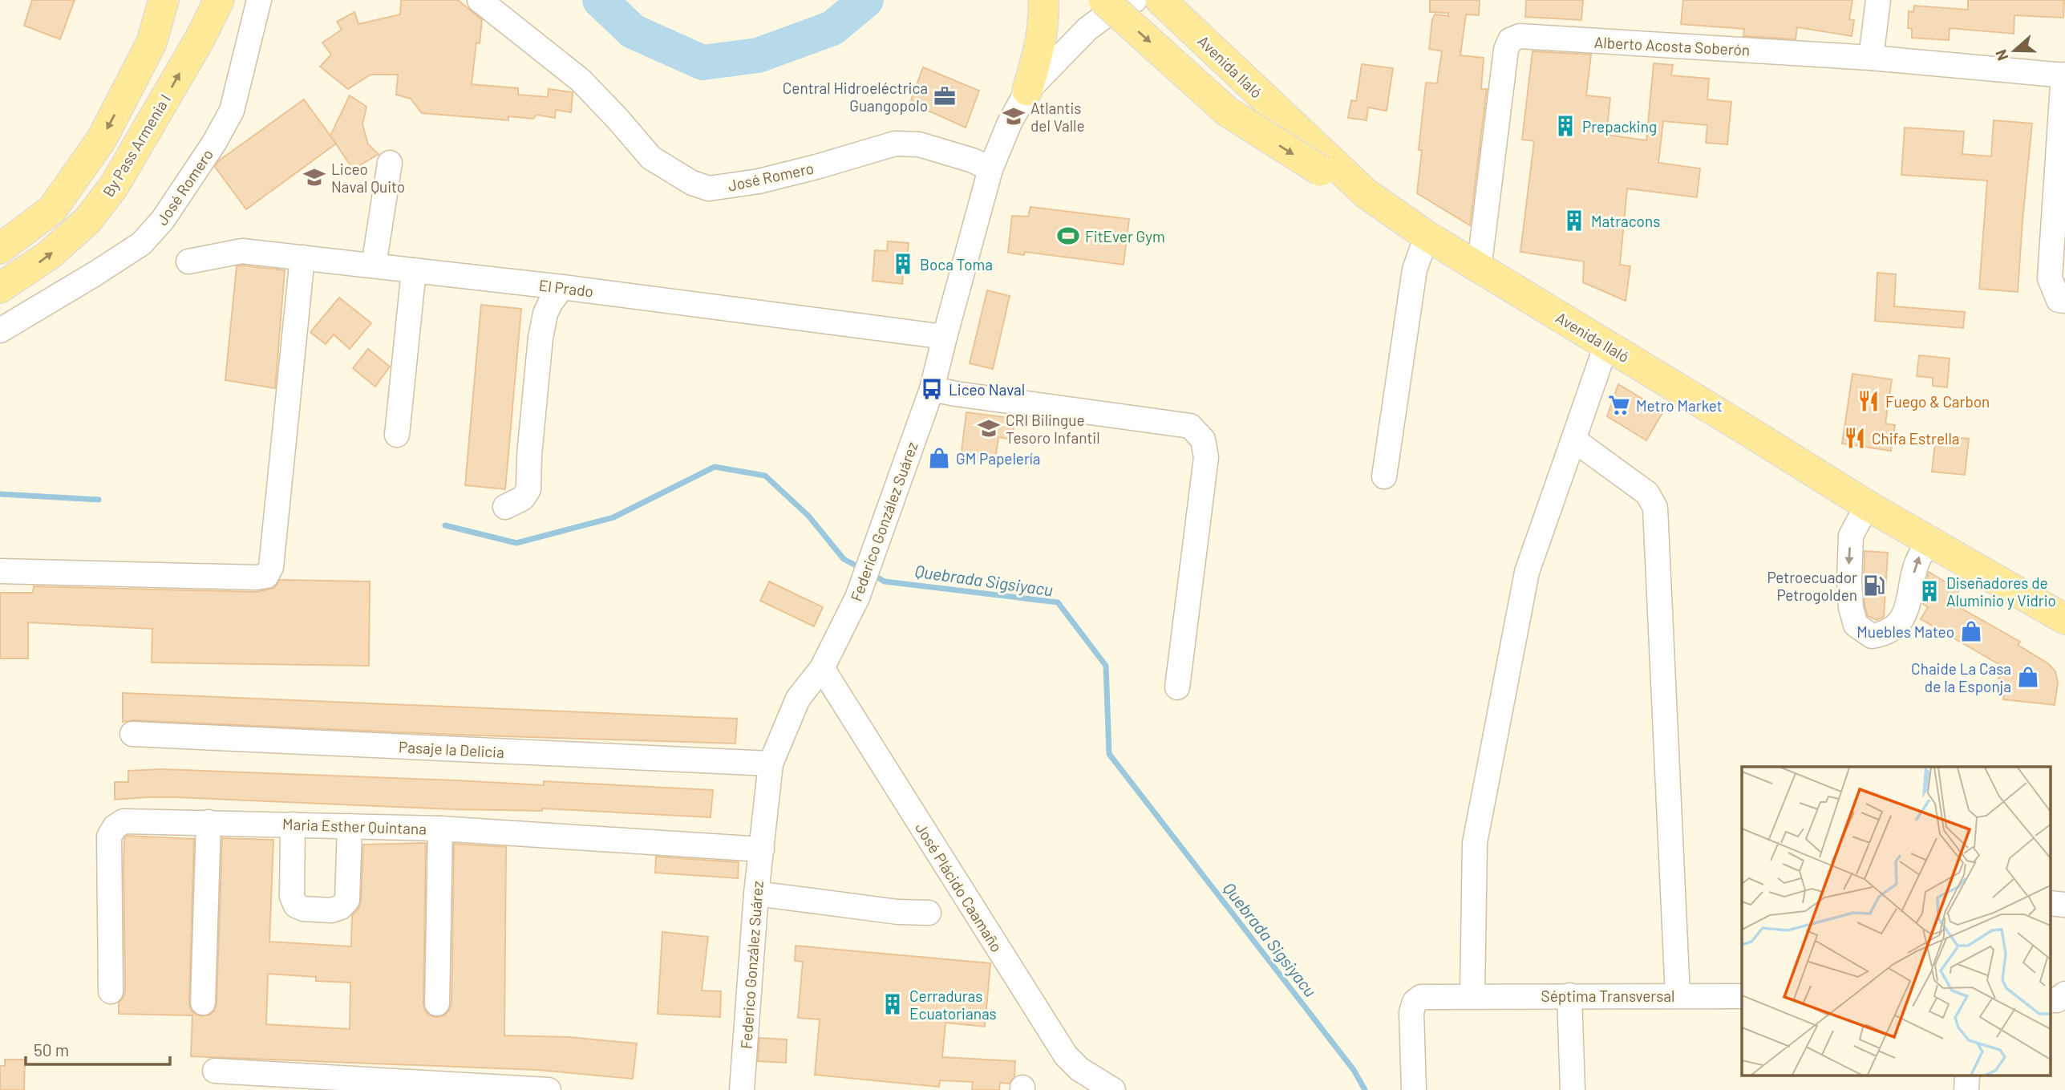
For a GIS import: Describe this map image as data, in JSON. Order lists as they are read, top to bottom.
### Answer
{
  "streets": {
    "main road": ["Avenida Ilaló", "By Pass Armenia I"],
    "street": [
      "Alberto Acosta Soberón",
      "José Romero",
      "El Prado",
      "Federico González Suárez",
      "Pasaje la Delicia",
      "Maria Esther Quintana",
      "José Plácido Caamaño",
      "Séptima Transversal"
    ]
  },
  "crossings": [
    ["Alberto Acosta Soberón", "Avenida Ilaló"],
    ["José Romero", "Federico González Suárez"],
    ["El Prado", "Federico González Suárez"],
    ["Federico González Suárez", "Pasaje la Delicia"],
    ["Federico González Suárez", "Maria Esther Quintana"],
    ["Federico González Suárez", "José Plácido Caamaño"]
  ],
  "water": ["Quebrada Sigsiyacu"],
  "places": {
    "office": ["Central Hidroeléctrica Guangopolo"],
    "school or university": ["Atlantis del Valle", "Liceo Naval Quito", "CRI Bilingue Tesoro Infantil"],
    "building": [
      "Prepacking",
      "Matracons",
      "Boca Toma",
      "Diseñadores de Aluminio y Vidrio",
      "Cerraduras Ecuatorianas"
    ],
    "sports": ["FitEver Gym"],
    "bus stop": ["Liceo Naval"],
    "restaurant": ["Fuego & Carbon", "Chifa Estrella"],
    "supermarket": ["Metro Market"],
    "shop": ["GM Papelería", "Muebles Mateo", "Chaide La Casa de la Esponja"],
    "fuel station": ["Petroecuador Petrogolden"]
  },
  "scale_bar": "50 m",
  "north": "left"
}
